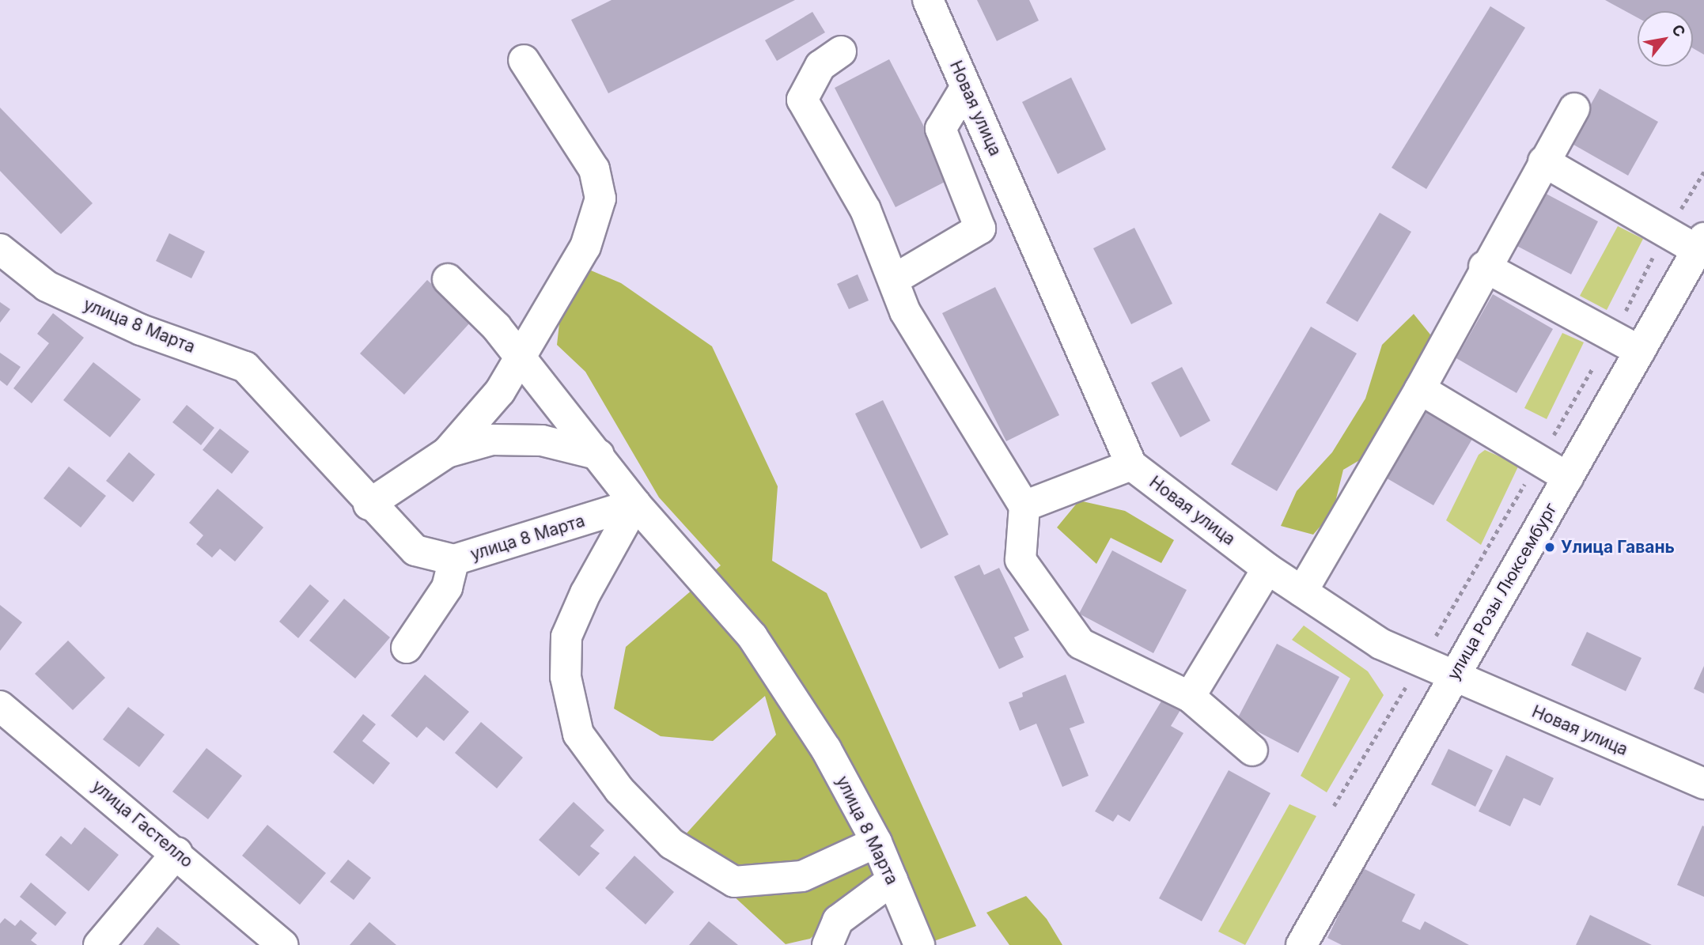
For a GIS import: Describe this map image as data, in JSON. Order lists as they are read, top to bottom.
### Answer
{
  "streets": {
    "street": [
      "Новая улица",
      "улица 8 Марта",
      "улица Розы Люксембург",
      "улица Гастелло"
    ]
  },
  "crossings": [
    ["Новая улица", "улица Розы Люксембург"]
  ],
  "places": ["Улица Гавань"],
  "north": "top right"
}
